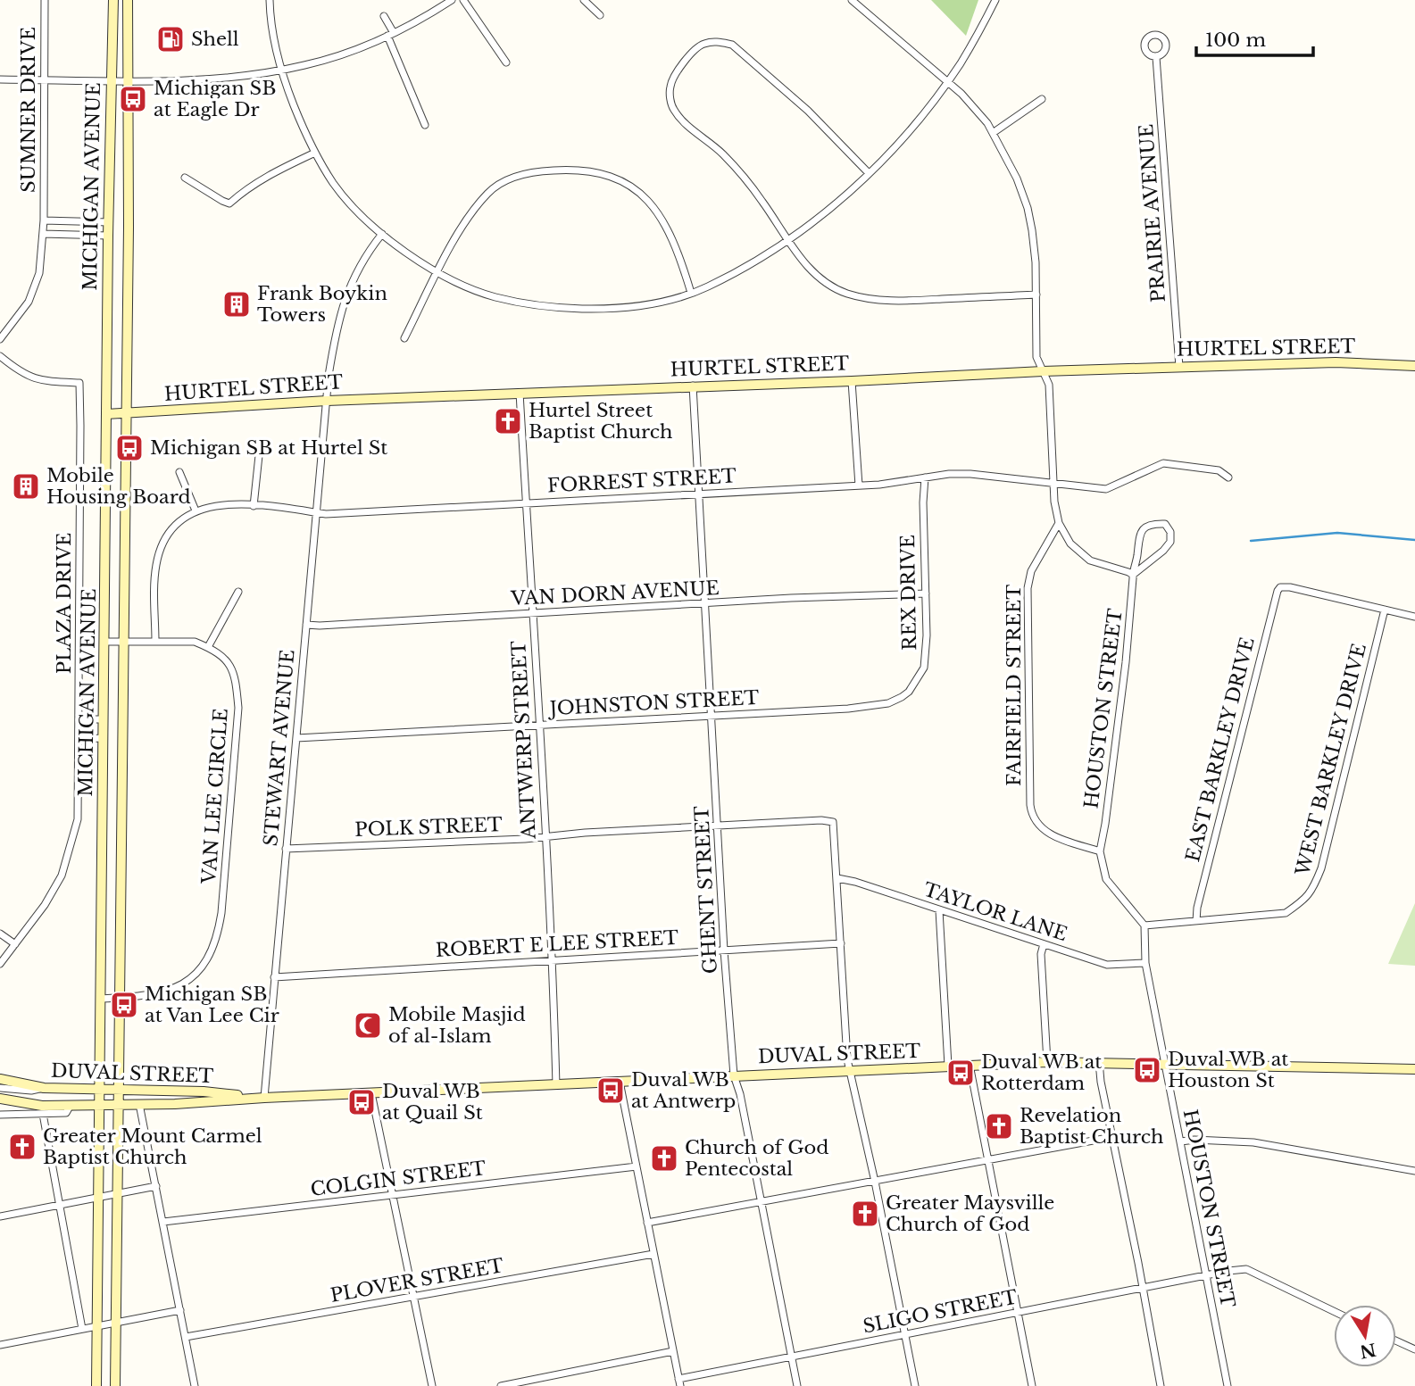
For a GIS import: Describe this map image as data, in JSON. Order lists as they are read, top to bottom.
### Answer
{
  "streets": {
    "street": [
      "SUMNER DRIVE",
      "MICHIGAN AVENUE",
      "PRAIRIE AVENUE",
      "HURTEL STREET",
      "FORREST STREET",
      "REX DRIVE",
      "VAN DORN AVENUE",
      "PLAZA DRIVE",
      "FAIRFIELD STREET",
      "JOHNSTON STREET",
      "HOUSTON STREET",
      "ANTWERP STREET",
      "STEWART AVENUE",
      "EAST BARKLEY DRIVE",
      "WEST BARKLEY DRIVE",
      "VAN LEE CIRCLE",
      "POLK STREET",
      "GHENT STREET",
      "TAYLOR LANE",
      "ROBERT E LEE STREET",
      "DUVAL STREET",
      "COLGIN STREET",
      "PLOVER STREET",
      "SLIGO STREET"
    ]
  },
  "crossings": [
    ["SUMNER DRIVE", "MICHIGAN AVENUE"],
    ["MICHIGAN AVENUE", "HURTEL STREET"],
    ["MICHIGAN AVENUE", "VAN LEE CIRCLE"],
    ["MICHIGAN AVENUE", "DUVAL STREET"],
    ["PRAIRIE AVENUE", "HURTEL STREET"],
    ["HURTEL STREET", "ANTWERP STREET"],
    ["HURTEL STREET", "STEWART AVENUE"],
    ["HURTEL STREET", "GHENT STREET"],
    ["FORREST STREET", "REX DRIVE"],
    ["FORREST STREET", "ANTWERP STREET"],
    ["FORREST STREET", "STEWART AVENUE"],
    ["FORREST STREET", "GHENT STREET"],
    ["REX DRIVE", "VAN DORN AVENUE"],
    ["REX DRIVE", "JOHNSTON STREET"],
    ["VAN DORN AVENUE", "ANTWERP STREET"],
    ["VAN DORN AVENUE", "STEWART AVENUE"],
    ["VAN DORN AVENUE", "GHENT STREET"],
    ["FAIRFIELD STREET", "HOUSTON STREET"],
    ["JOHNSTON STREET", "ANTWERP STREET"],
    ["JOHNSTON STREET", "STEWART AVENUE"],
    ["JOHNSTON STREET", "GHENT STREET"],
    ["HOUSTON STREET", "WEST BARKLEY DRIVE"],
    ["HOUSTON STREET", "TAYLOR LANE"],
    ["HOUSTON STREET", "DUVAL STREET"],
    ["HOUSTON STREET", "SLIGO STREET"],
    ["ANTWERP STREET", "POLK STREET"],
    ["ANTWERP STREET", "ROBERT E LEE STREET"],
    ["ANTWERP STREET", "DUVAL STREET"],
    ["STEWART AVENUE", "POLK STREET"],
    ["STEWART AVENUE", "ROBERT E LEE STREET"],
    ["STEWART AVENUE", "DUVAL STREET"],
    ["EAST BARKLEY DRIVE", "WEST BARKLEY DRIVE"],
    ["POLK STREET", "GHENT STREET"],
    ["POLK STREET", "TAYLOR LANE"],
    ["GHENT STREET", "ROBERT E LEE STREET"],
    ["GHENT STREET", "DUVAL STREET"],
    ["GHENT STREET", "SLIGO STREET"]
  ],
  "places": {
    "fuel station": ["Shell"],
    "bus stop": [
      "Michigan SB at Eagle Dr",
      "Michigan SB at Hurtel St",
      "Michigan SB at Van Lee Cir",
      "Duval WB at Houston St",
      "Duval WB at Rotterdam",
      "Duval WB at Antwerp",
      "Duval WB at Quail St"
    ],
    "building": ["Frank Boykin Towers", "Mobile Housing Board"],
    "church": [
      "Hurtel Street Baptist Church",
      "Revelation Baptist Church",
      "Greater Mount Carmel Baptist Church",
      "Church of God Pentecostal",
      "Greater Maysville Church of God"
    ],
    "mosque": ["Mobile Masjid of al-Islam"]
  },
  "scale_bar": "100 m",
  "north": "bottom"
}
